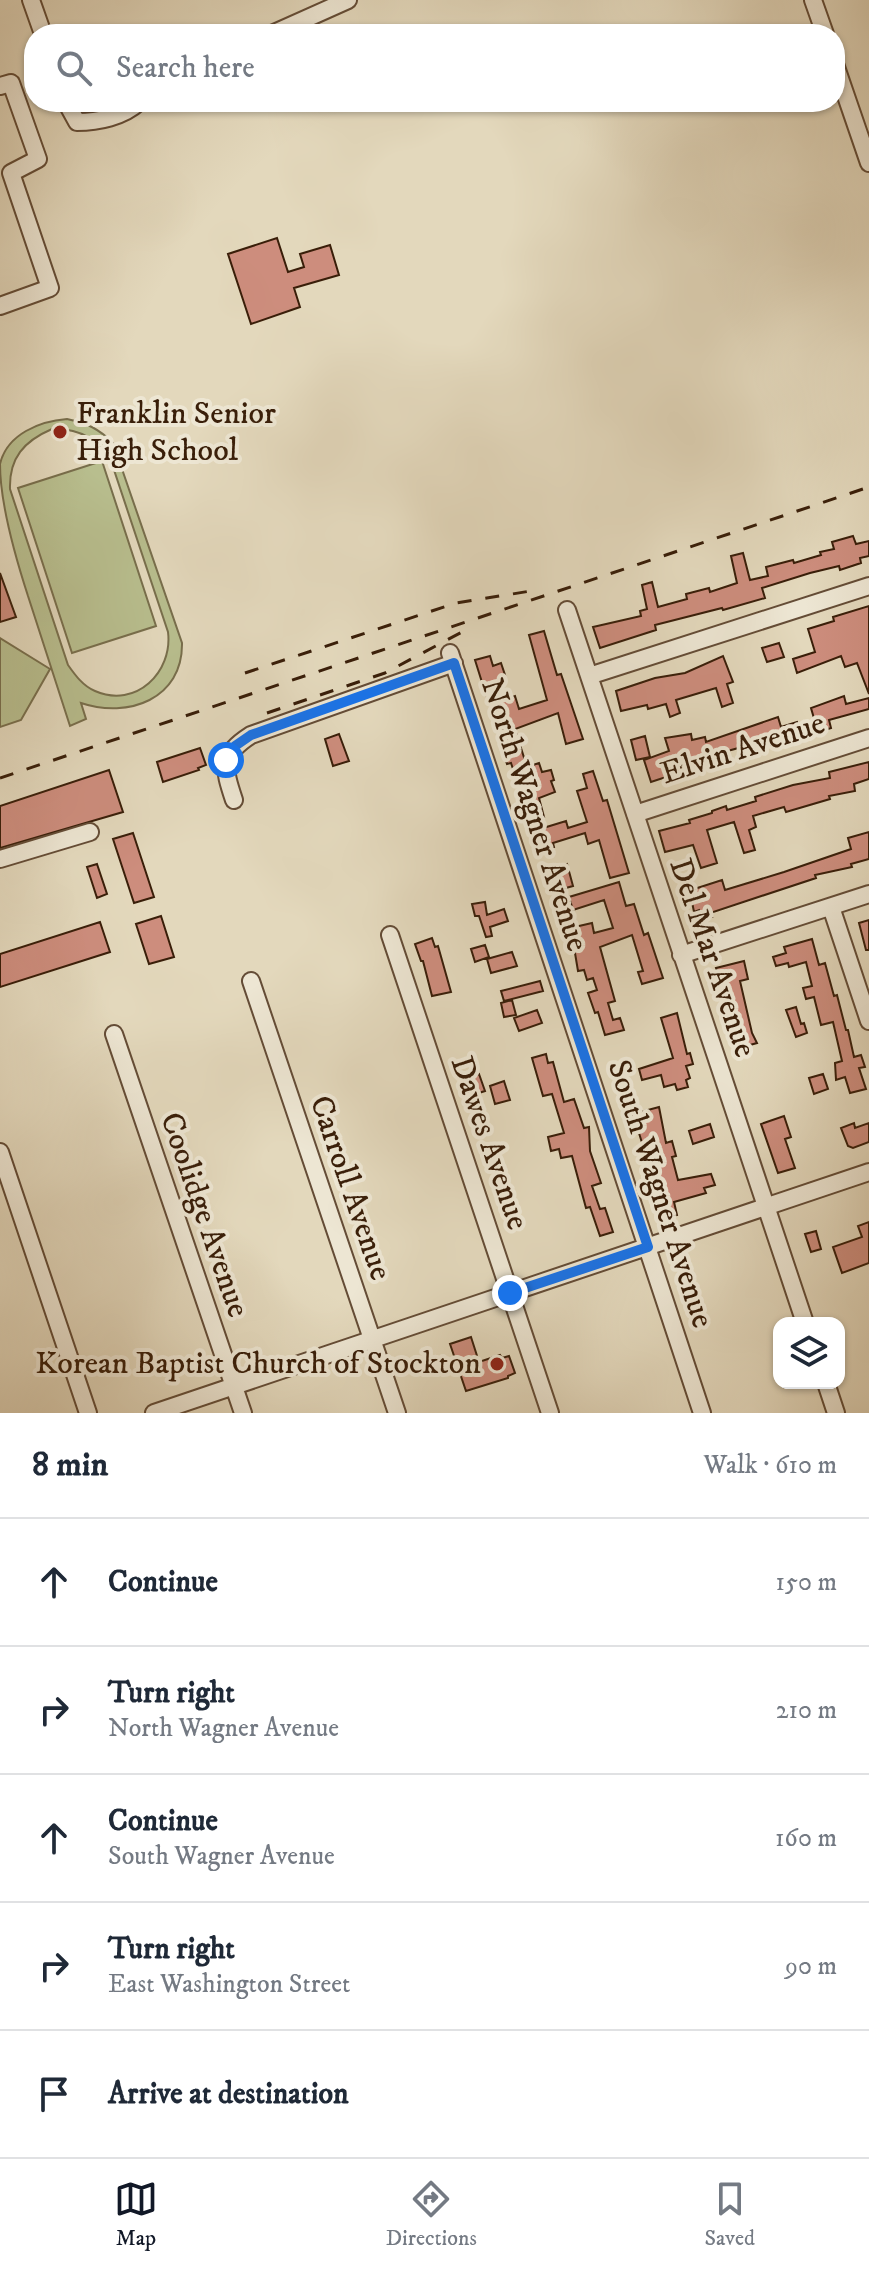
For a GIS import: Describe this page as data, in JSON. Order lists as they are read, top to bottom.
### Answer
{
  "streets": {
    "street": [
      "Elvin Avenue",
      "North Wagner Avenue",
      "Del Mar Avenue",
      "Dawes Avenue",
      "Carroll Avenue",
      "South Wagner Avenue",
      "Coolidge Avenue"
    ]
  },
  "crossings": [
    ["Elvin Avenue", "Del Mar Avenue"],
    ["North Wagner Avenue", "South Wagner Avenue"]
  ],
  "places": ["Franklin Senior High School", "Korean Baptist Church of Stockton"],
  "page": {
    "search": "Search here",
    "heading": ["8 min", "Walk · 610 m"],
    "list": [
      ["Continue", "150 m"],
      ["Turn right", "North Wagner Avenue", "210 m"],
      ["Continue", "South Wagner Avenue", "160 m"],
      ["Turn right", "East Washington Street", "90 m"],
      "Arrive at destination"
    ],
    "nav": ["Map", "Directions", "Saved"]
  }
}
